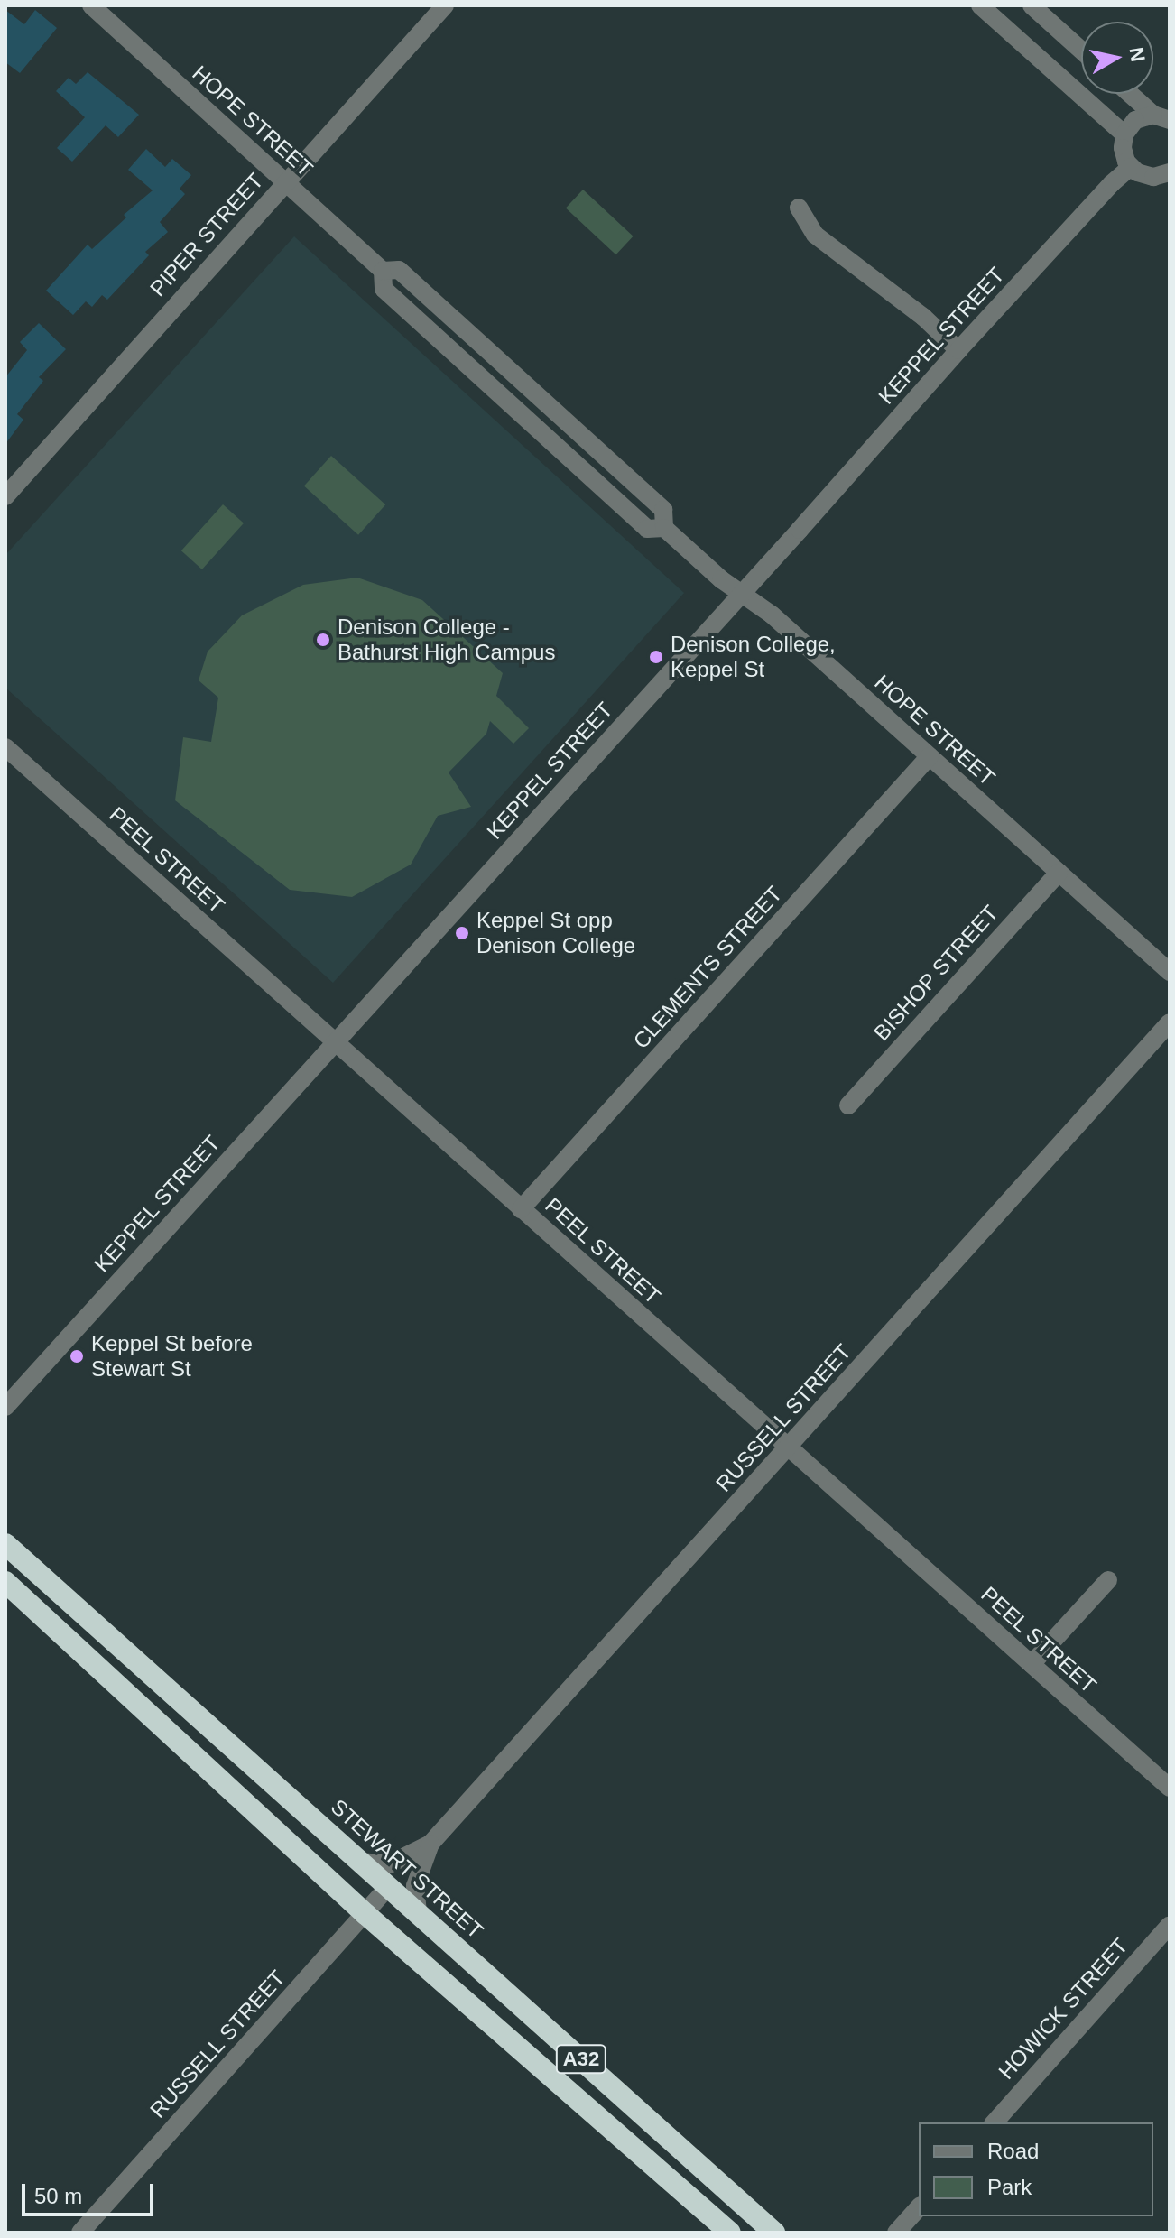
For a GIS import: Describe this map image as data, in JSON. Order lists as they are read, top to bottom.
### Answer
{
  "streets": {
    "highway": ["STEWART STREET", "A32"],
    "street": [
      "HOPE STREET",
      "PIPER STREET",
      "KEPPEL STREET",
      "PEEL STREET",
      "CLEMENTS STREET",
      "BISHOP STREET",
      "RUSSELL STREET",
      "HOWICK STREET"
    ]
  },
  "crossings": [
    ["HOPE STREET", "PIPER STREET"],
    ["HOPE STREET", "KEPPEL STREET"],
    ["HOPE STREET", "CLEMENTS STREET"],
    ["HOPE STREET", "BISHOP STREET"],
    ["KEPPEL STREET", "PEEL STREET"],
    ["PEEL STREET", "CLEMENTS STREET"],
    ["PEEL STREET", "RUSSELL STREET"],
    ["RUSSELL STREET", "STEWART STREET"],
    ["RUSSELL STREET", "A32"]
  ],
  "places": [
    "Denison College - Bathurst High Campus",
    "Denison College, Keppel St",
    "Keppel St opp Denison College",
    "Keppel St before Stewart St"
  ],
  "legend": ["Road", "Park"],
  "scale_bar": "50 m",
  "north": "right"
}
